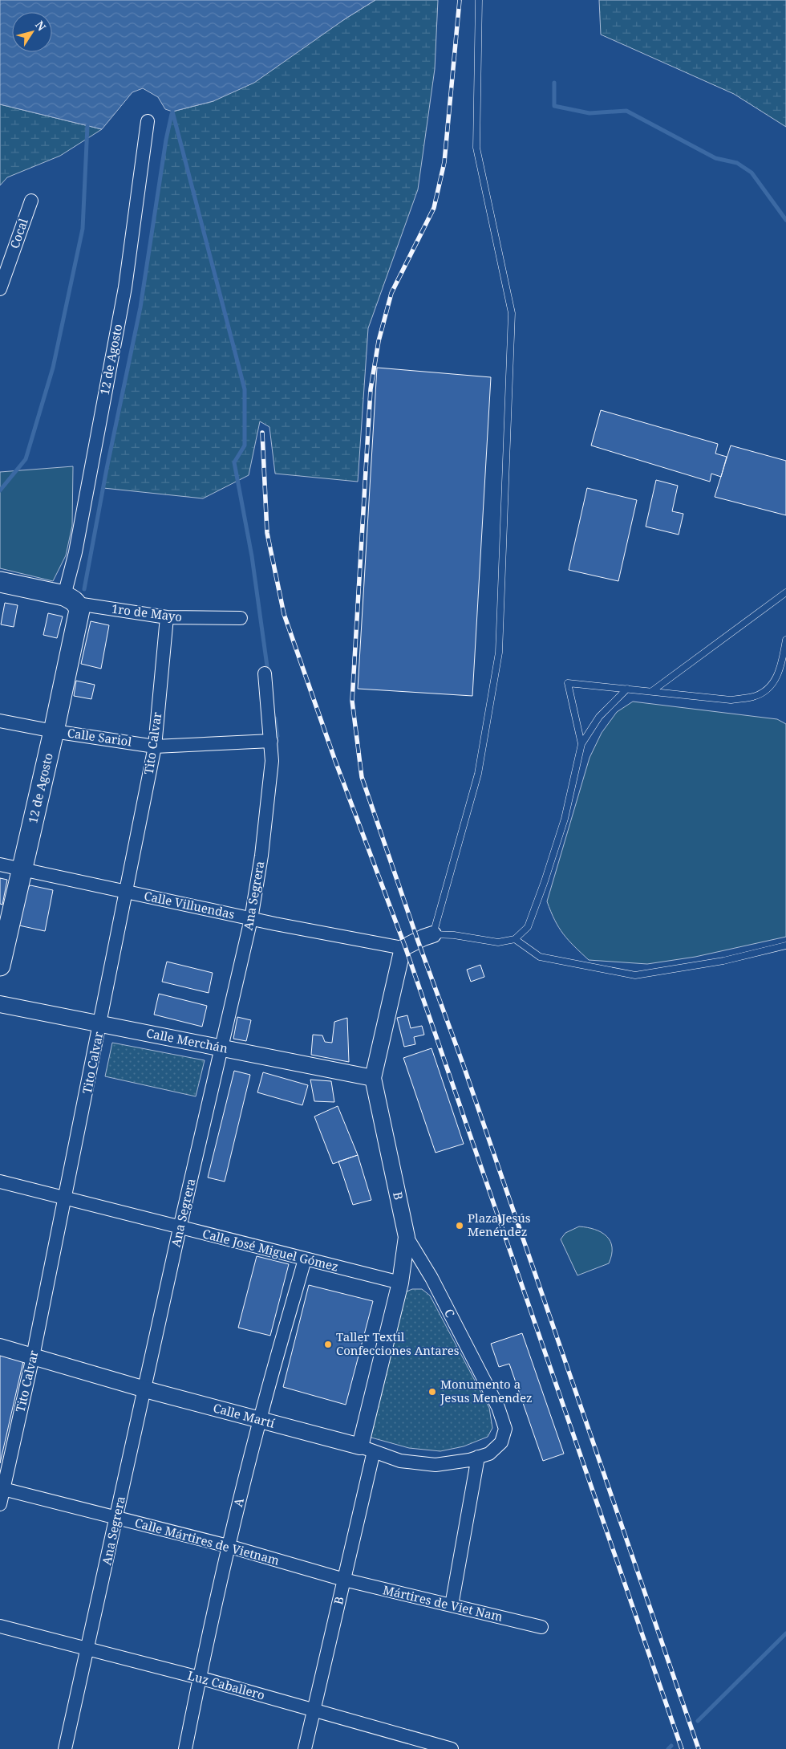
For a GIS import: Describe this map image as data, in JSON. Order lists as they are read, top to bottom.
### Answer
{
  "streets": {
    "main road": ["12 de Agosto"],
    "street": [
      "Cocal",
      "1ro de Mayo",
      "Calle Sariol",
      "Tito Calvar",
      "Ana Segrera",
      "Calle Villuendas",
      "Calle Merchán",
      "B",
      "Calle José Miguel Gómez",
      "C",
      "Calle Martí",
      "A",
      "Calle Mártires de Vietnam",
      "Mártires de Viet Nam",
      "Luz Caballero"
    ]
  },
  "crossings": [
    ["12 de Agosto", "1ro de Mayo"],
    ["12 de Agosto", "Calle Sariol"],
    ["12 de Agosto", "Calle Villuendas"],
    ["1ro de Mayo", "Tito Calvar"],
    ["Calle Sariol", "Tito Calvar"],
    ["Calle Sariol", "Ana Segrera"],
    ["Tito Calvar", "Calle Villuendas"],
    ["Tito Calvar", "Calle Merchán"],
    ["Tito Calvar", "Calle José Miguel Gómez"],
    ["Tito Calvar", "Calle Martí"],
    ["Tito Calvar", "Calle Mártires de Vietnam"],
    ["Ana Segrera", "Calle Villuendas"],
    ["Ana Segrera", "Calle Merchán"],
    ["Ana Segrera", "Calle José Miguel Gómez"],
    ["Ana Segrera", "Calle Martí"],
    ["Ana Segrera", "Calle Mártires de Vietnam"],
    ["Ana Segrera", "Luz Caballero"],
    ["Calle Villuendas", "B"],
    ["Calle Merchán", "B"],
    ["B", "Calle José Miguel Gómez"],
    ["B", "C"],
    ["B", "Calle Martí"],
    ["B", "Calle Mártires de Vietnam"],
    ["B", "Mártires de Viet Nam"],
    ["B", "Luz Caballero"],
    ["Calle José Miguel Gómez", "A"],
    ["C", "Calle Martí"],
    ["Calle Martí", "A"],
    ["A", "Calle Mártires de Vietnam"],
    ["A", "Luz Caballero"],
    ["Calle Mártires de Vietnam", "Mártires de Viet Nam"]
  ],
  "places": ["Plaza Jesús Menéndez", "Taller Textil Confecciones Antares", "Monumento a Jesus Menendez"],
  "north": "top right"
}
